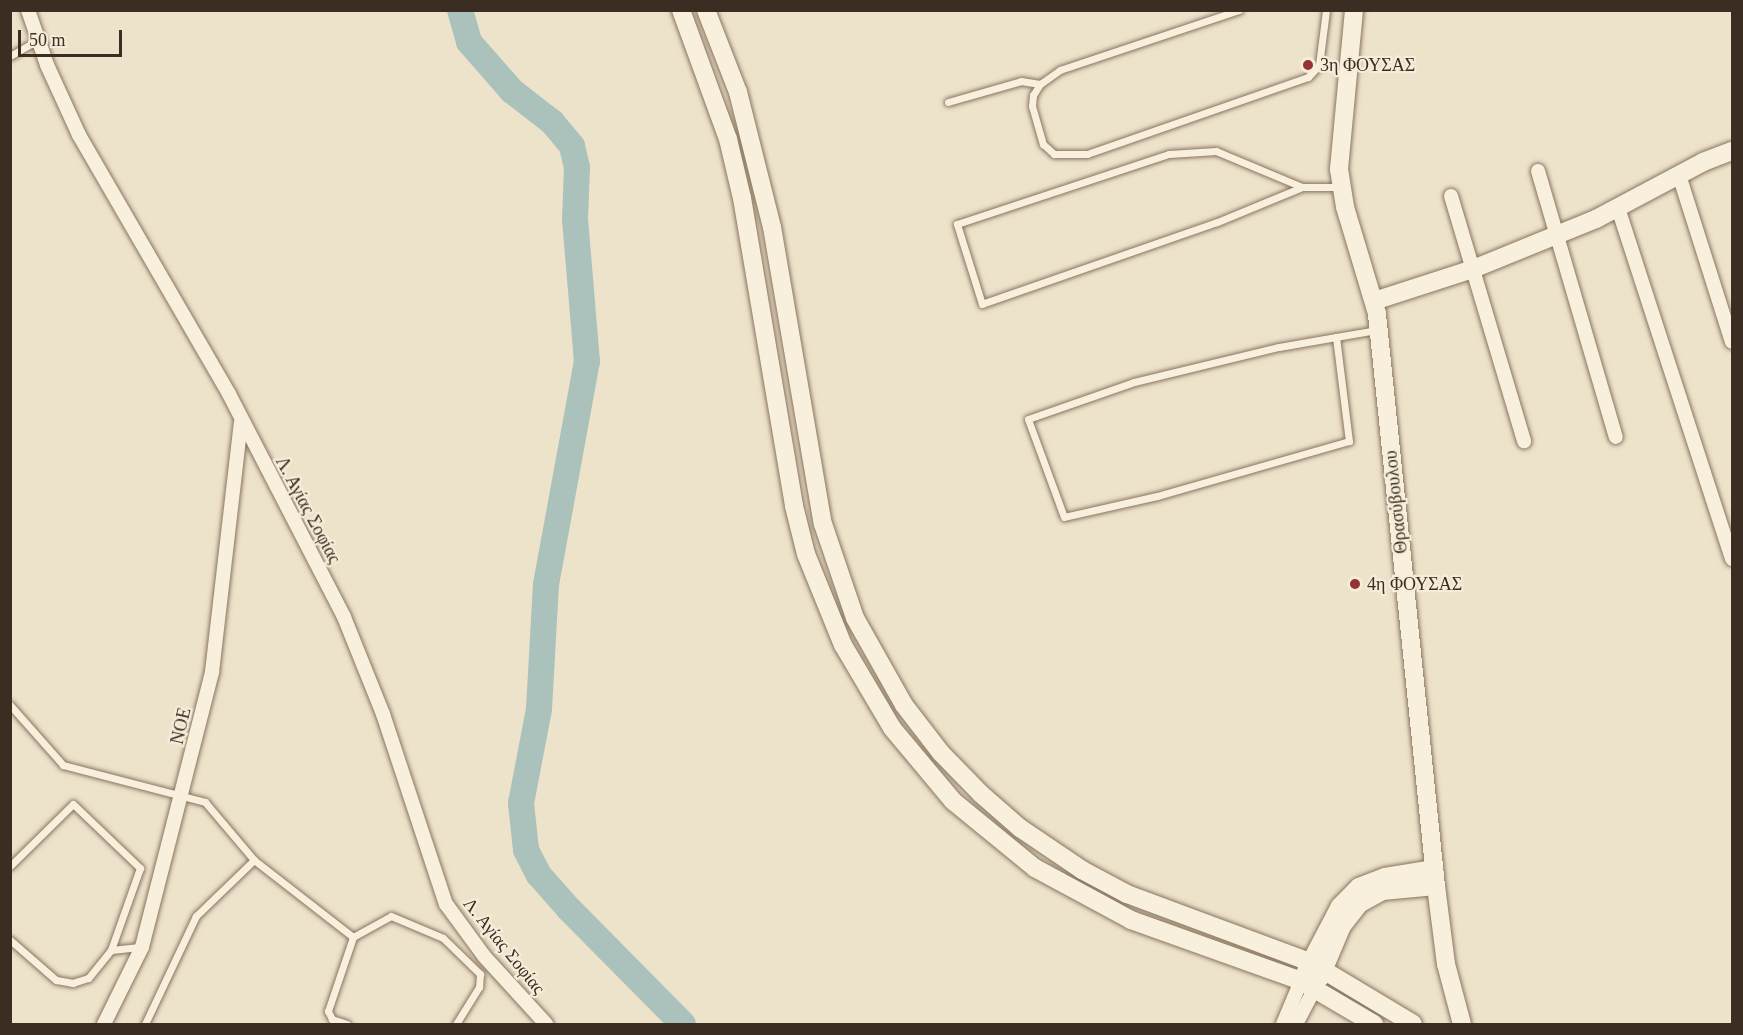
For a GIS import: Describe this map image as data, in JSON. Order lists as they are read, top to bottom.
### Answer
{
  "streets": {
    "street": ["Θρασύβουλου", "Λ. Αγίας Σοφίας", "NOE"]
  },
  "crossings": [
    ["Λ. Αγίας Σοφίας", "NOE"]
  ],
  "places": ["3η ΦΟΥΣΑΣ", "4η ΦΟΥΣΑΣ"],
  "scale_bar": "50 m"
}
